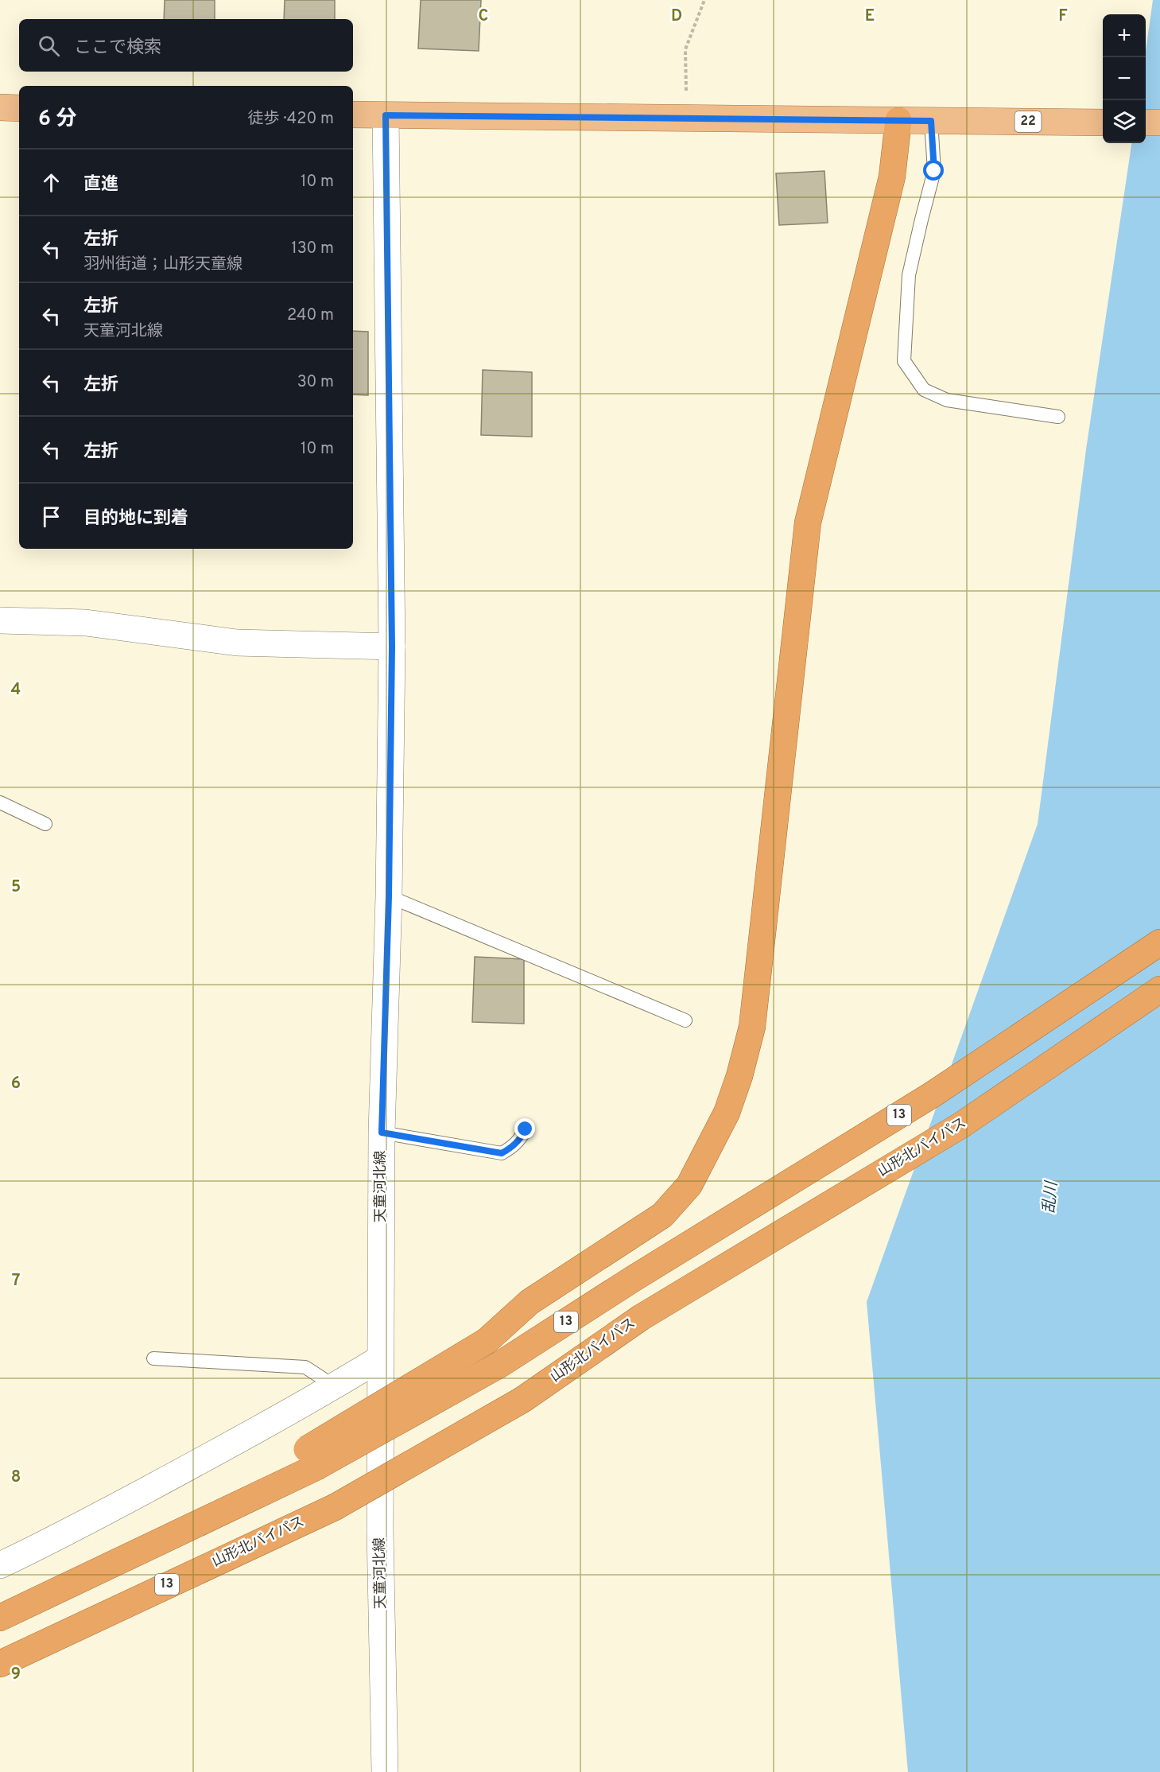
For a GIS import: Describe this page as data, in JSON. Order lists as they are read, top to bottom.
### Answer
{
  "streets": {
    "highway": ["13", "山形北バイパス"],
    "main road": ["22", "天童河北線"]
  },
  "crossings": [
    ["22", "天童河北線"]
  ],
  "water": ["乱川"],
  "page": {
    "map_buttons": ["+", "−"],
    "search": "ここで検索",
    "heading": ["6 分", "徒歩 · 420 m"],
    "list": [
      ["直進", "10 m"],
      ["左折", "羽州街道；山形天童線", "130 m"],
      ["左折", "天童河北線", "240 m"],
      ["左折", "30 m"],
      ["左折", "10 m"],
      "目的地に到着"
    ]
  },
  "grid": {
    "columns": [
      "C",
      "D",
      "E",
      "F"
    ],
    "rows": [
      "4",
      "5",
      "6",
      "7",
      "8",
      "9"
    ]
  }
}
